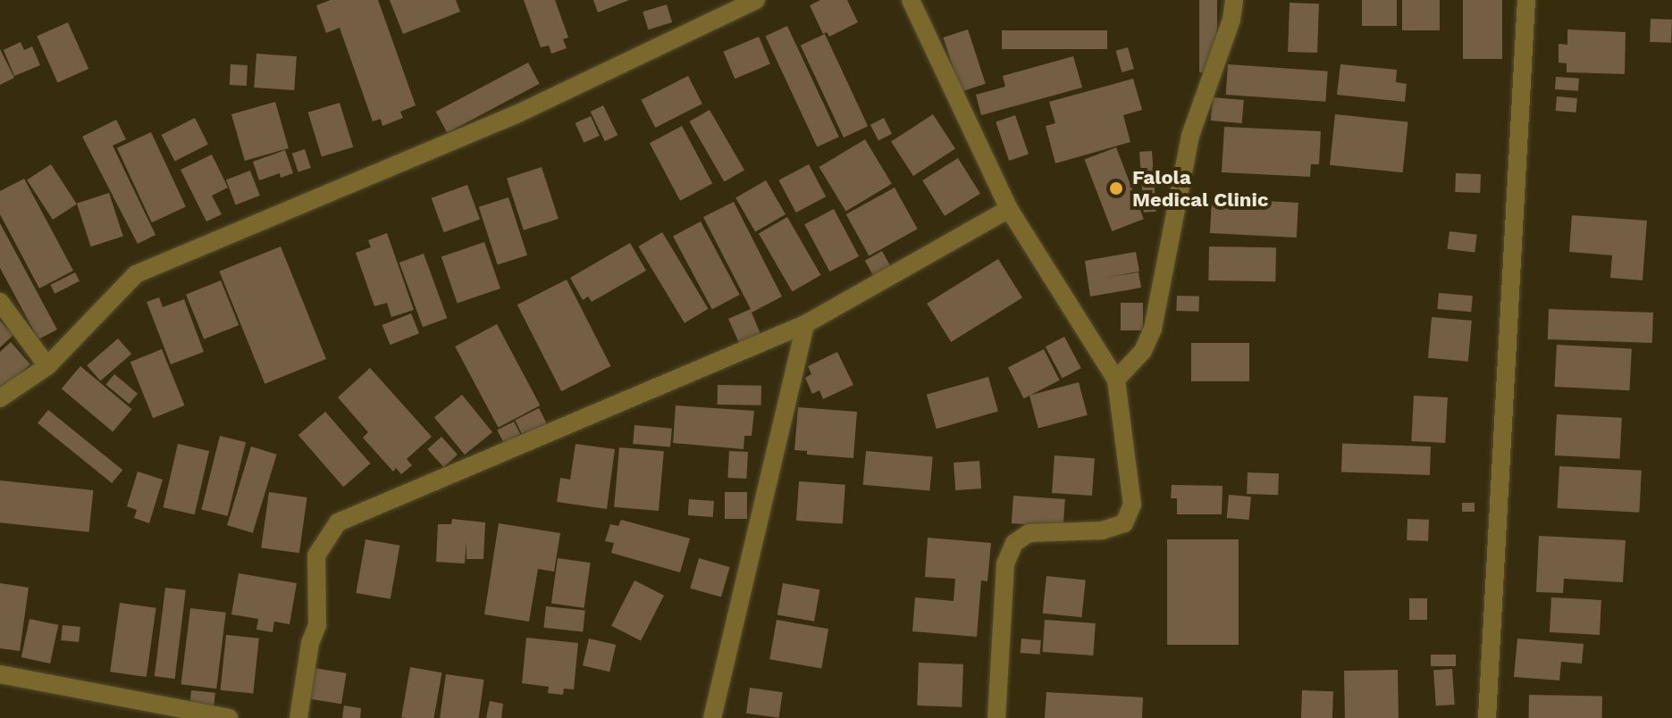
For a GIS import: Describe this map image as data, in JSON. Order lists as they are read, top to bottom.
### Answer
{
  "places": ["Falola Medical Clinic"]
}
